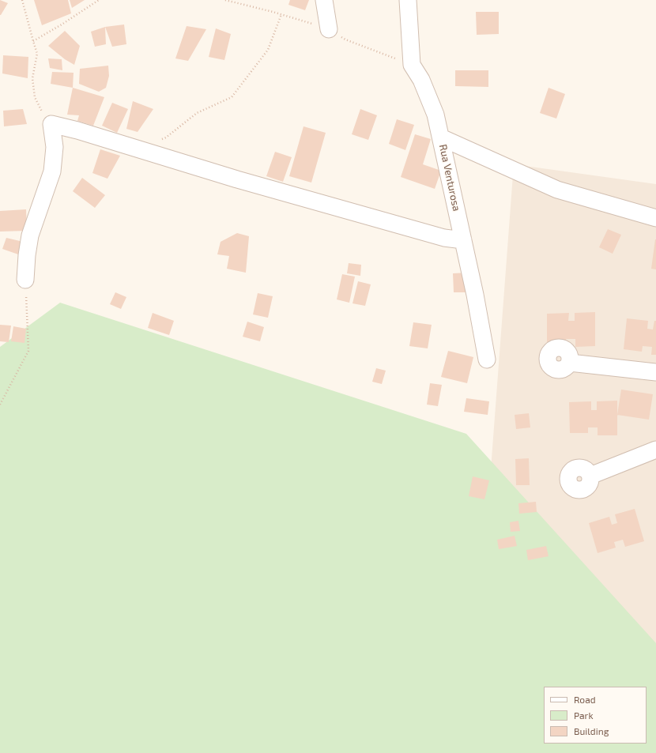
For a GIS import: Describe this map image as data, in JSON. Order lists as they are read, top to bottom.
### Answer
{
  "streets": {
    "street": ["Rua Venturosa"]
  },
  "legend": ["Road", "Park", "Building"]
}
